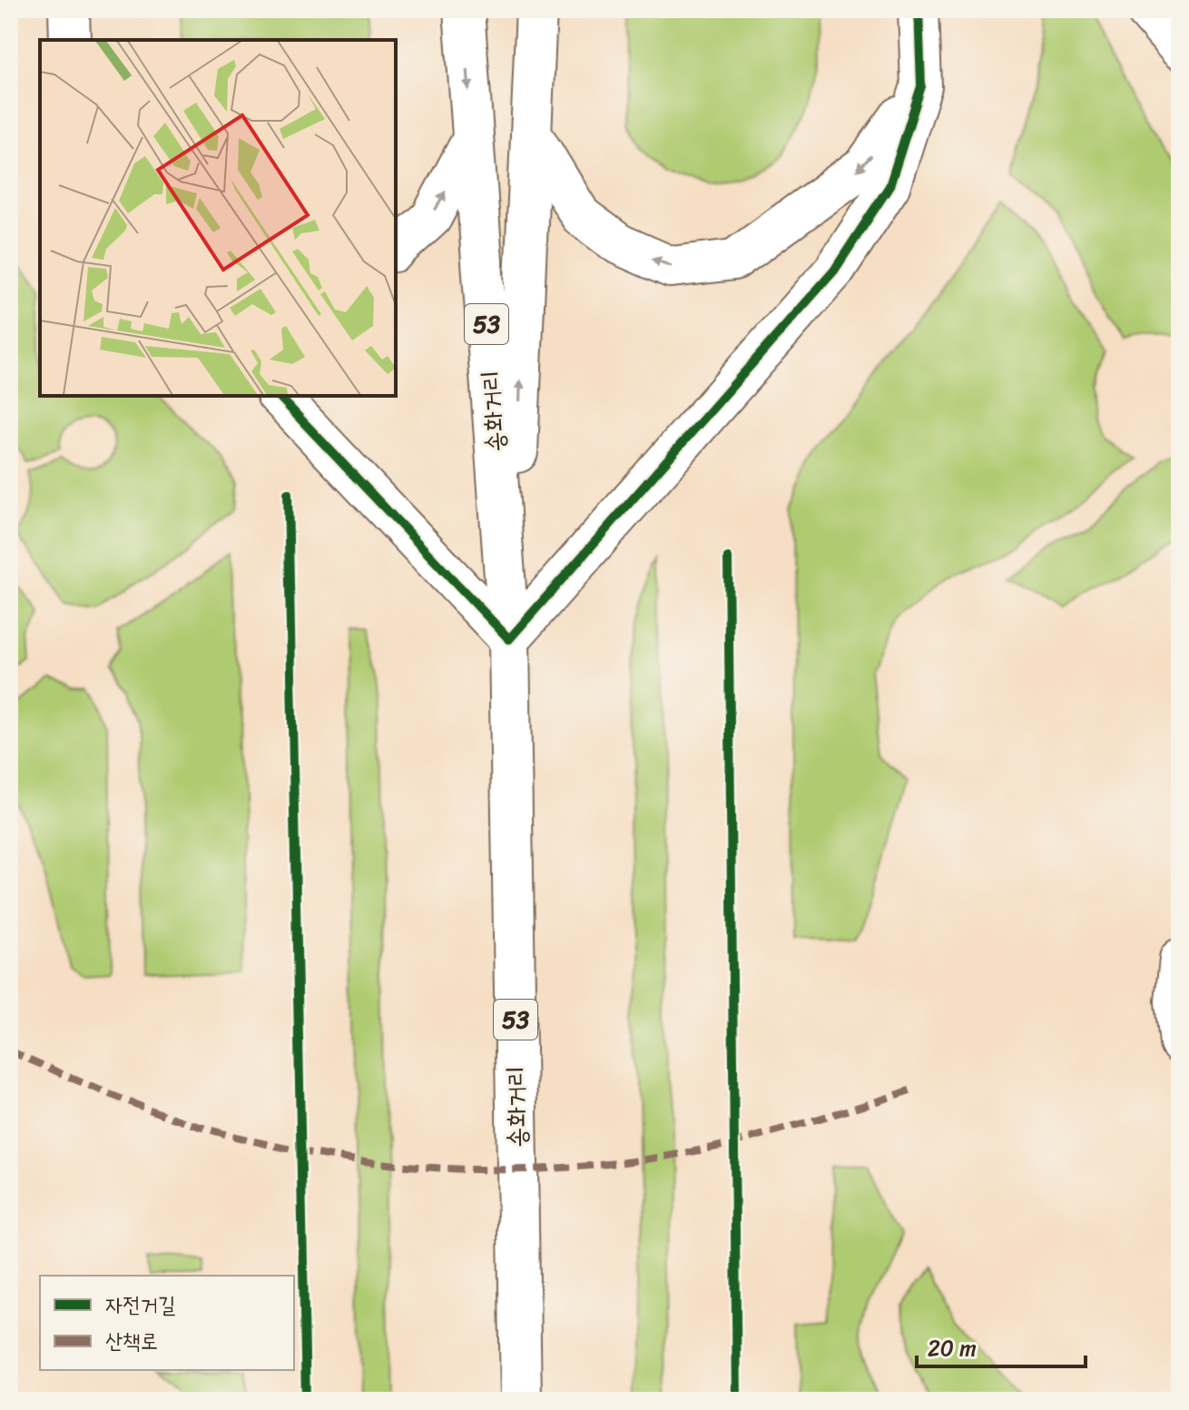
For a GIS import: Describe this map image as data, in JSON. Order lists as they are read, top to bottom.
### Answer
{
  "streets": {
    "main road": ["53", "송화거리"]
  },
  "legend": ["자전거길", "산책로"],
  "scale_bar": "20 m"
}
